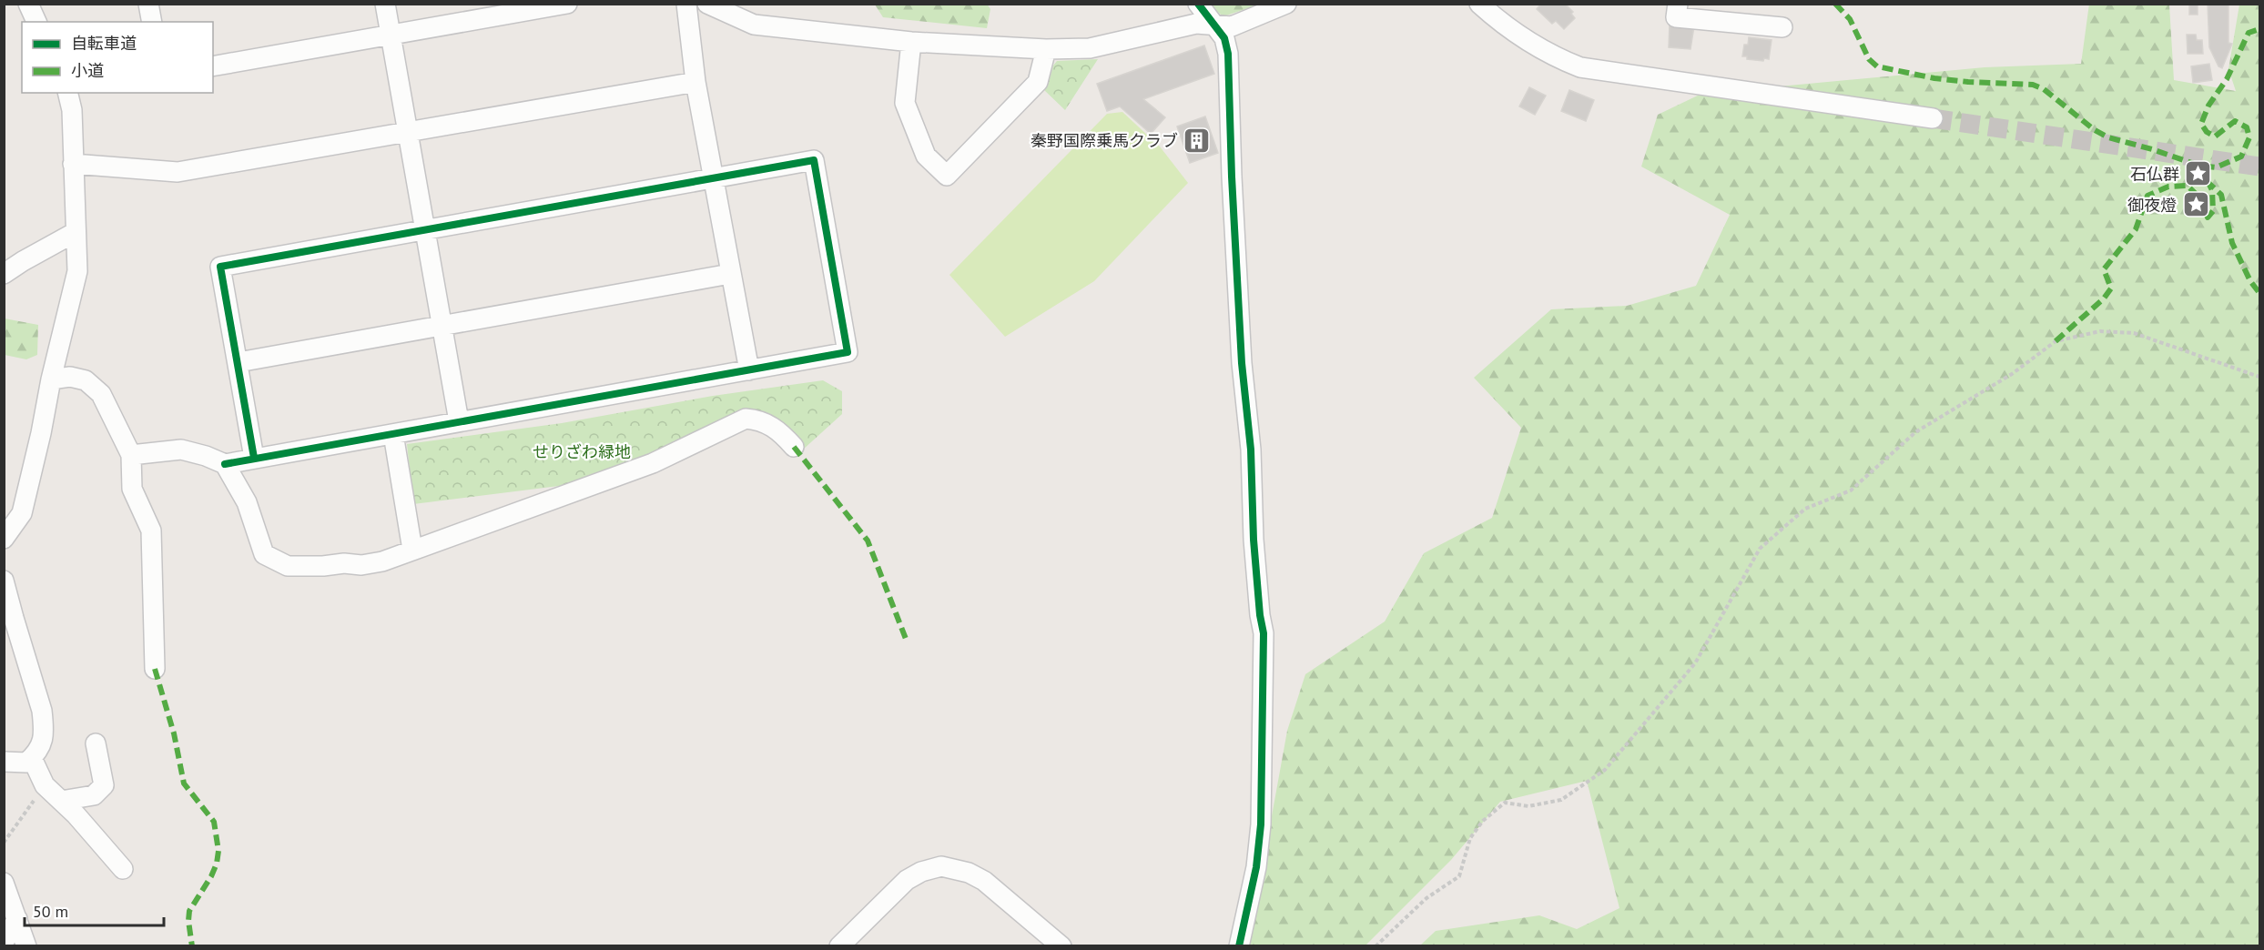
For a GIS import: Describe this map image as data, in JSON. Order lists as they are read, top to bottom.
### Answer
{
  "parks": ["せりざわ緑地"],
  "places": {
    "building": ["秦野国際乗馬クラブ"],
    "place": ["石仏群", "御夜燈"]
  },
  "legend": ["自転車道", "小道"],
  "scale_bar": "50 m"
}
